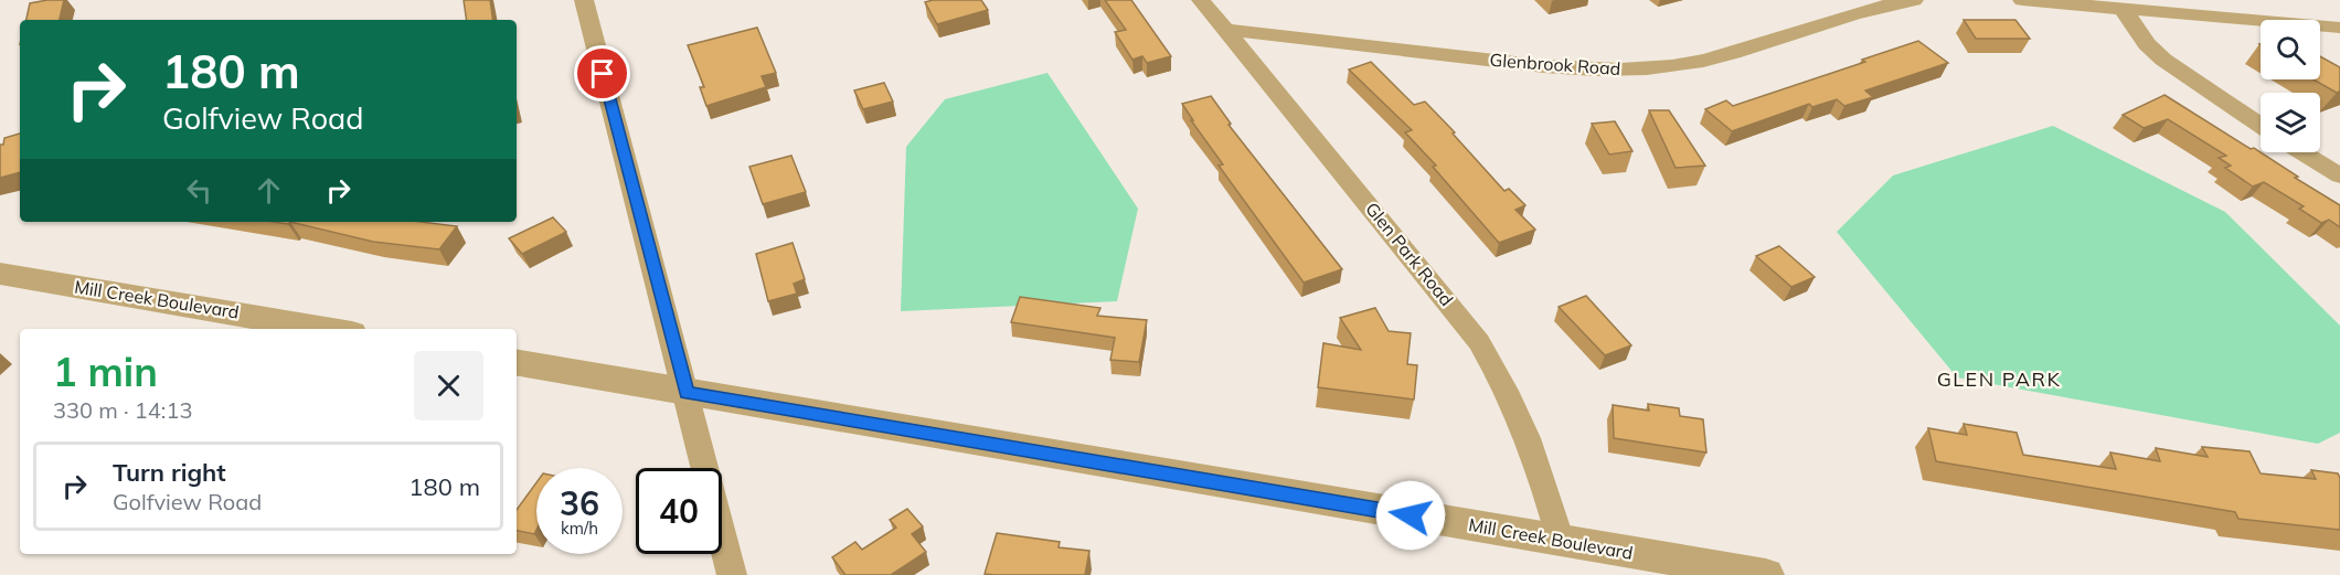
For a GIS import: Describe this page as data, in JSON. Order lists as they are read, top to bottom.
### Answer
{
  "streets": {
    "street": ["Glenbrook Road", "Glen Park Road", "Mill Creek Boulevard"]
  },
  "crossings": [
    ["Glenbrook Road", "Glen Park Road"],
    ["Glen Park Road", "Mill Creek Boulevard"]
  ],
  "districts": ["GLEN PARK"],
  "page": {
    "turn": ["180 m", "Golfview Road"],
    "heading": ["1 min", "330 m · 14:13"],
    "list": [
      {
        "name": "Turn right",
        "note": "Golfview Road",
        "value": "180 m"
      }
    ],
    "speed": "36 km/h",
    "limit": "40"
  }
}
